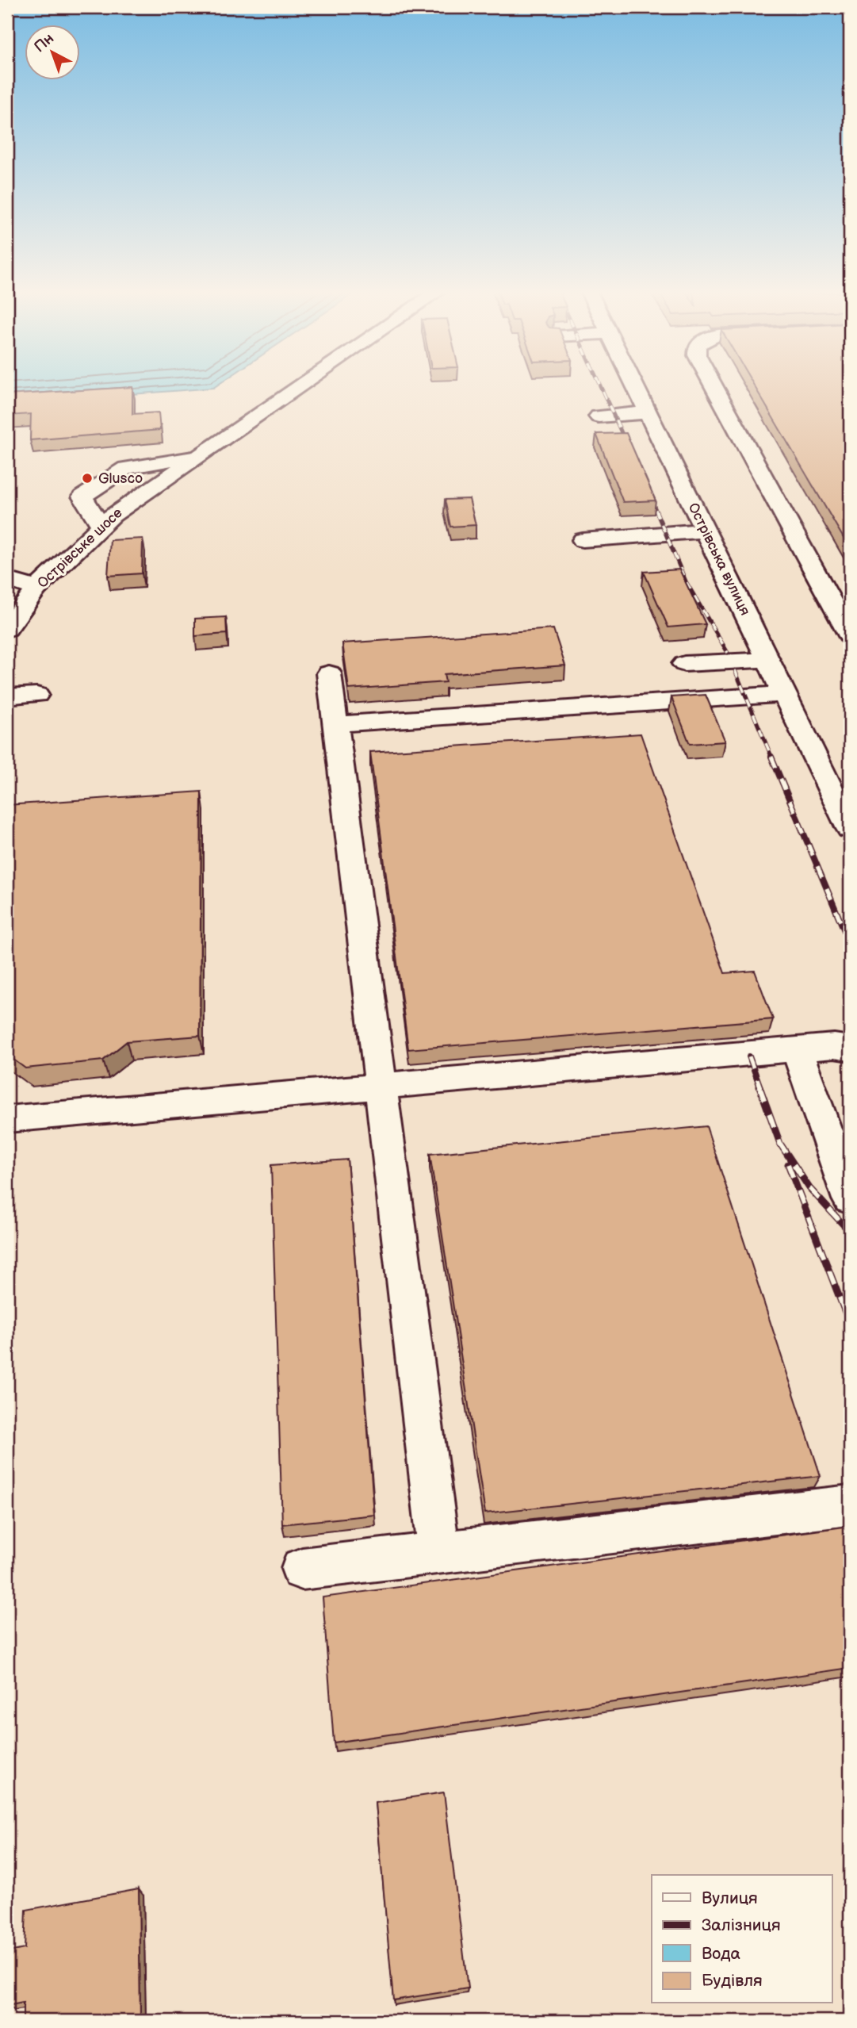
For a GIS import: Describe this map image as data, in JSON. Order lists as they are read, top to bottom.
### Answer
{
  "streets": {
    "street": ["Острівське шосе", "Острівська вулиця"]
  },
  "places": ["Glusco"],
  "legend": [
    "Вулиця",
    "Залізниця",
    "Вода",
    "Будівля"
  ],
  "north": "top left"
}
